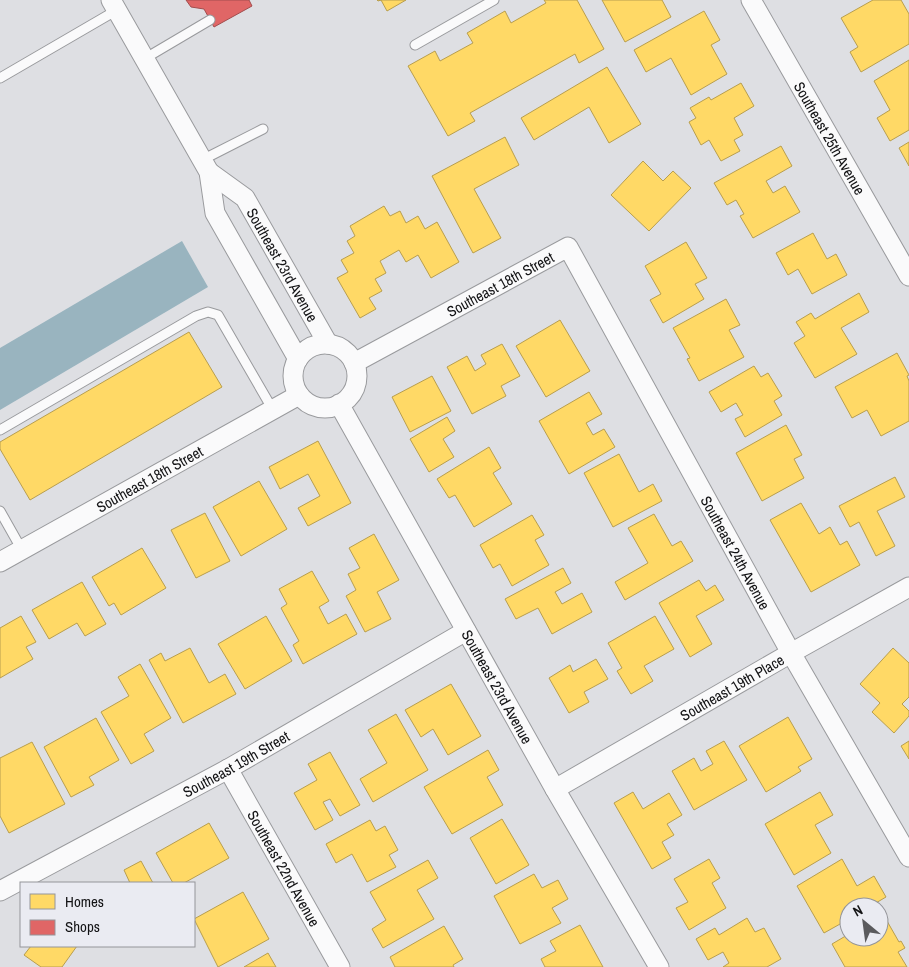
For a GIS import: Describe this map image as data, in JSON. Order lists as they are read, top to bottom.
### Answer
{
  "streets": {
    "street": [
      "Southeast 25th Avenue",
      "Southeast 23rd Avenue",
      "Southeast 18th Street",
      "Southeast 24th Avenue",
      "Southeast 19th Place",
      "Southeast 19th Street",
      "Southeast 22nd Avenue"
    ]
  },
  "crossings": [
    ["Southeast 23rd Avenue", "Southeast 18th Street"],
    ["Southeast 23rd Avenue", "Southeast 19th Place"],
    ["Southeast 23rd Avenue", "Southeast 19th Street"],
    ["Southeast 18th Street", "Southeast 24th Avenue"],
    ["Southeast 24th Avenue", "Southeast 19th Place"],
    ["Southeast 19th Street", "Southeast 22nd Avenue"]
  ],
  "legend": ["Homes", "Shops"],
  "north": "top left"
}
